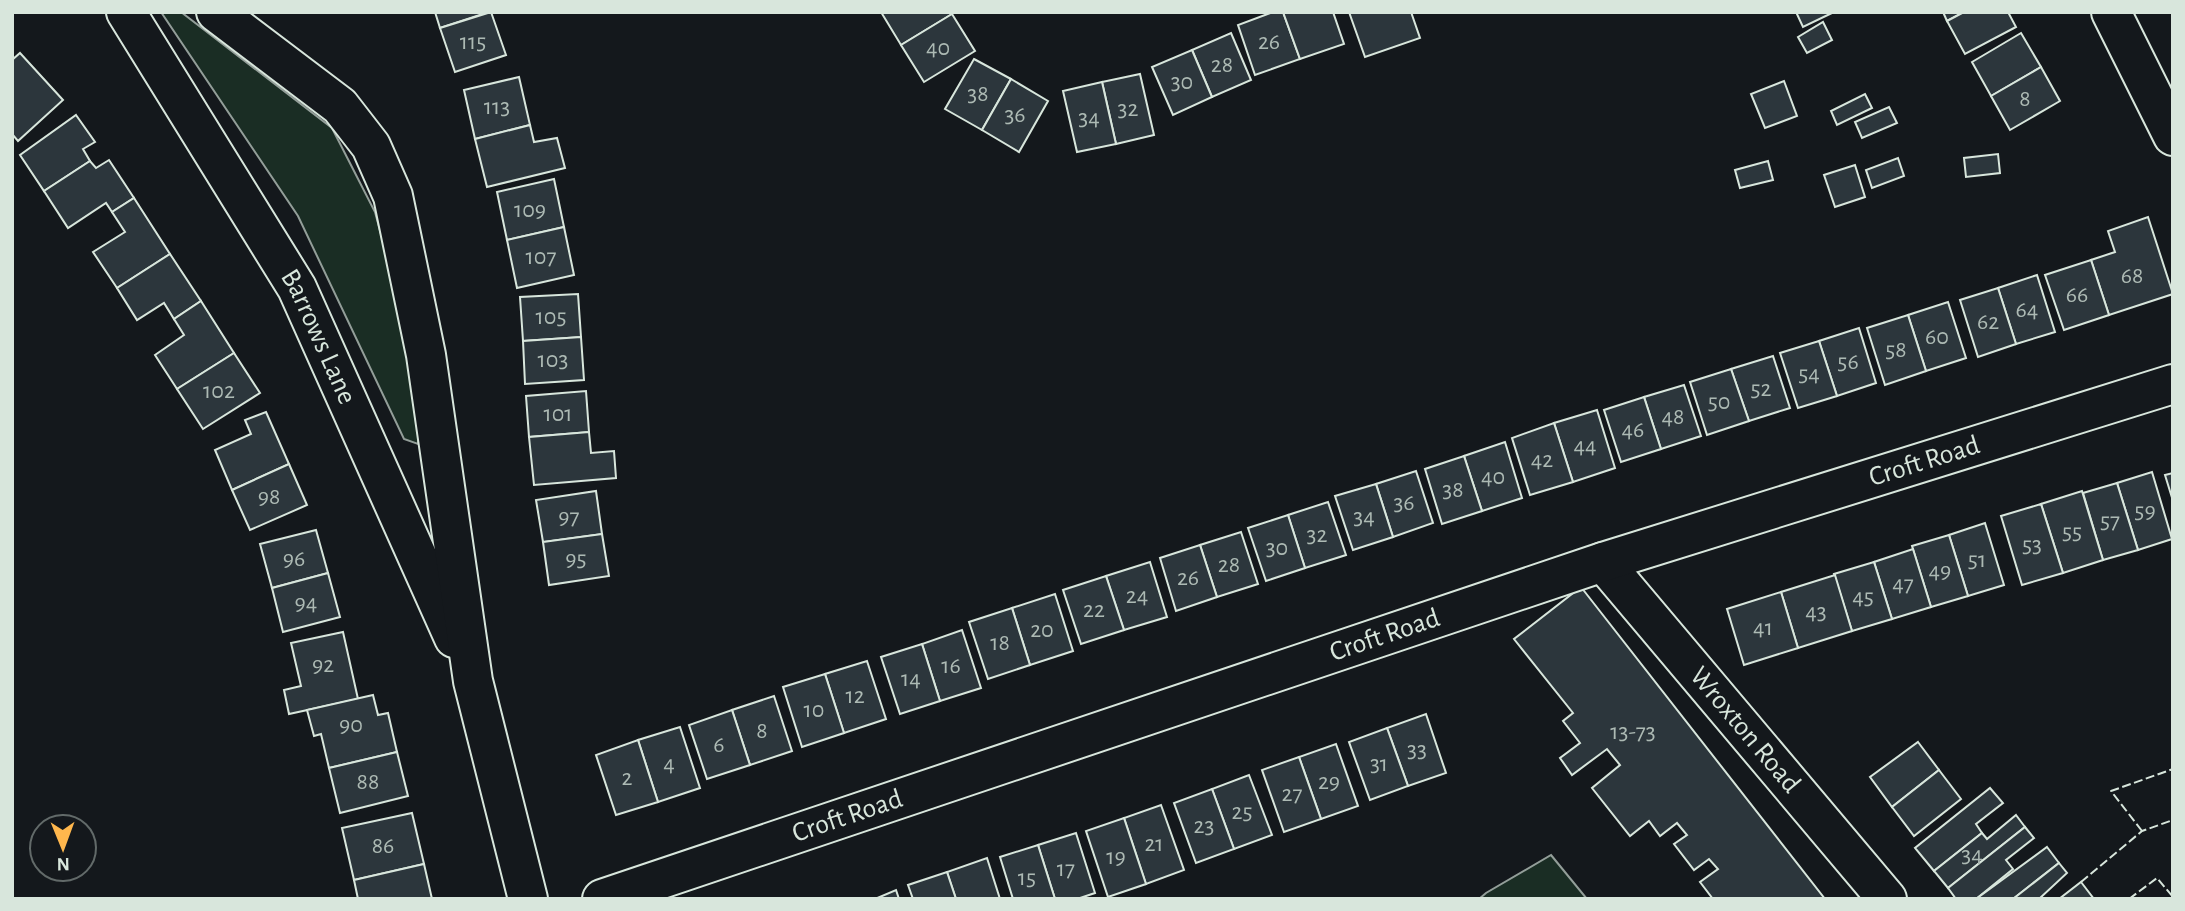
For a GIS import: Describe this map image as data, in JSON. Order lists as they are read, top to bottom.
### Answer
{
  "streets": {
    "street": ["Barrows Lane", "Croft Road", "Wroxton Road"]
  },
  "crossings": [
    ["Croft Road", "Wroxton Road"]
  ],
  "house_numbers": [
    "115",
    "26",
    "40",
    "28",
    "30",
    "38",
    "8",
    "113",
    "32",
    "36",
    "34",
    "109",
    "107",
    "68",
    "66",
    "64",
    "105",
    "62",
    "60",
    "58",
    "103",
    "56",
    "54",
    "52",
    "102",
    "50",
    "101",
    "48",
    "46",
    "44",
    "42",
    "40",
    "38",
    "98",
    "36",
    "59",
    "97",
    "34",
    "57",
    "55",
    "32",
    "53",
    "30",
    "96",
    "95",
    "51",
    "28",
    "49",
    "26",
    "47",
    "24",
    "45",
    "94",
    "22",
    "43",
    "41",
    "20",
    "18",
    "92",
    "16",
    "14",
    "12",
    "10",
    "90",
    "8",
    "13-73",
    "6",
    "33",
    "4",
    "31",
    "2",
    "88",
    "29",
    "27",
    "25",
    "23",
    "21",
    "86",
    "34",
    "19",
    "17",
    "15"
  ],
  "north": "bottom"
}
